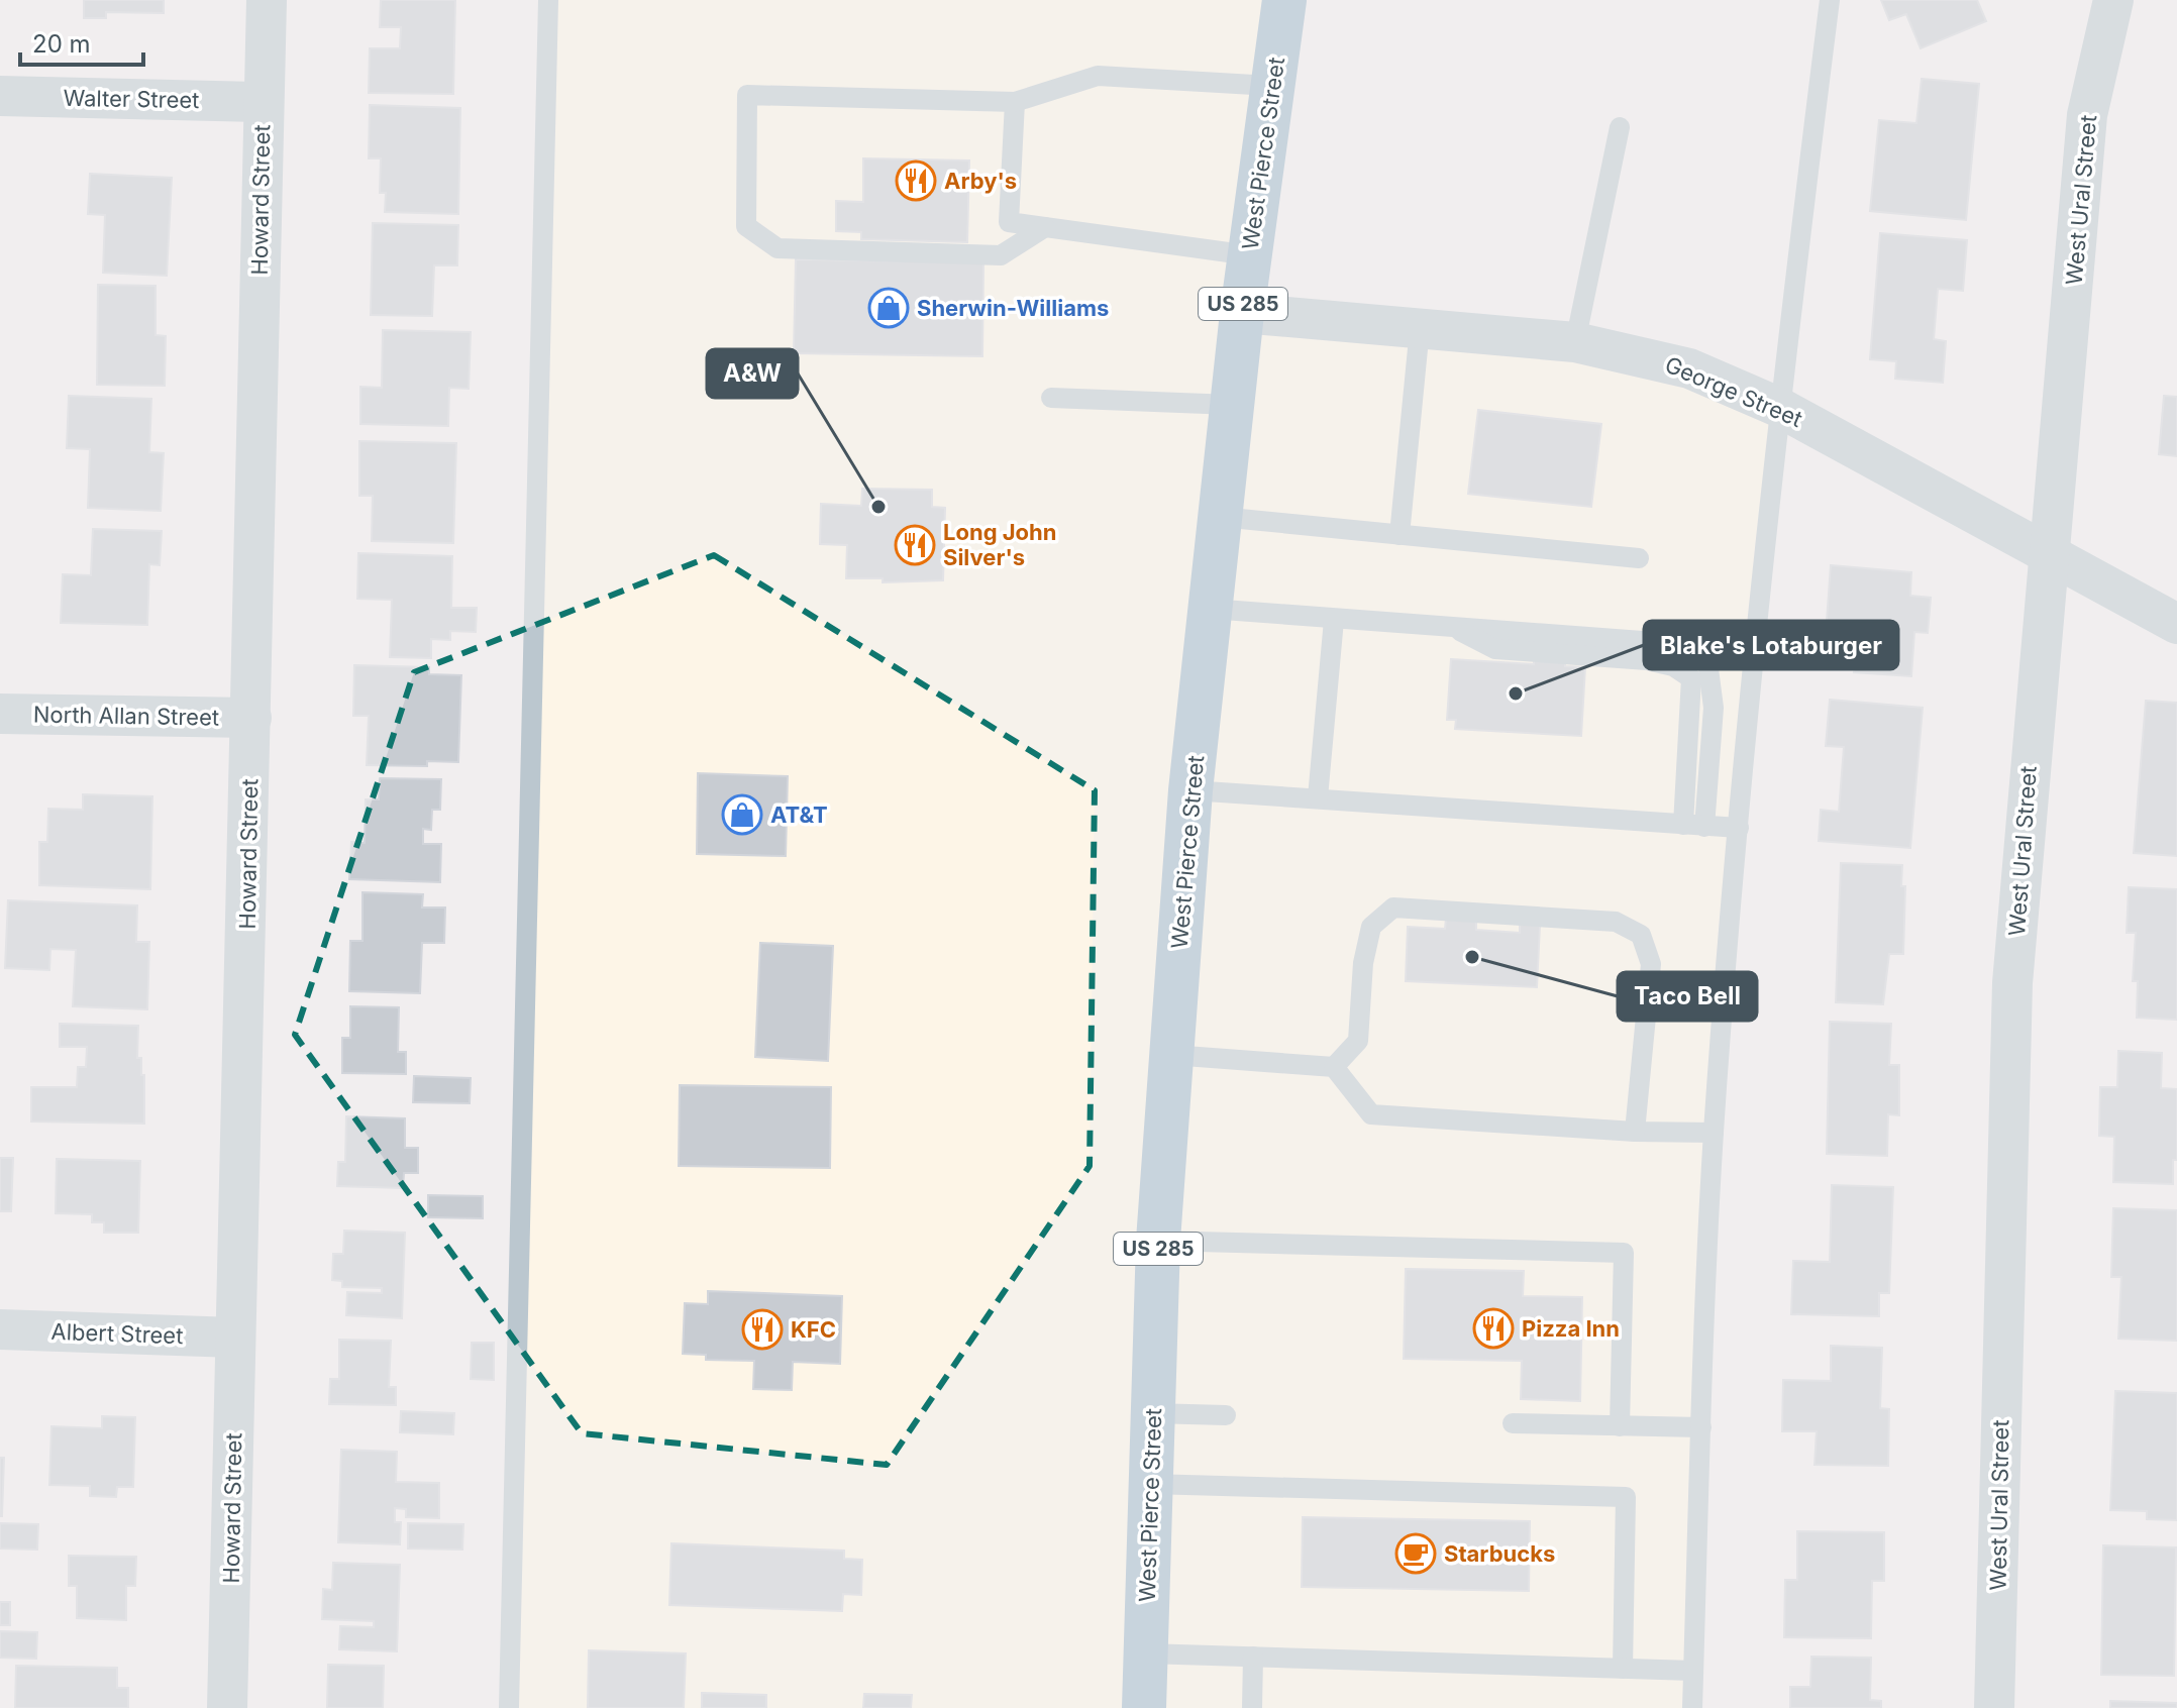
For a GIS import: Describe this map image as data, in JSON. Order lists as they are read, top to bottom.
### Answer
{
  "streets": {
    "highway": ["West Pierce Street", "US 285"],
    "street": [
      "Walter Street",
      "Howard Street",
      "West Ural Street",
      "George Street",
      "North Allan Street",
      "Albert Street"
    ]
  },
  "crossings": [
    ["Walter Street", "Howard Street"],
    ["West Pierce Street", "George Street"],
    ["Howard Street", "North Allan Street"],
    ["Howard Street", "Albert Street"],
    ["West Ural Street", "George Street"]
  ],
  "places": {
    "restaurant": [
      "Arby's",
      "Long John Silver's",
      "Pizza Inn",
      "KFC"
    ],
    "shop": ["Sherwin-Williams", "AT&T"],
    "other": ["A&W", "Blake's Lotaburger", "Taco Bell"],
    "cafe": ["Starbucks"]
  },
  "scale_bar": "20 m"
}
